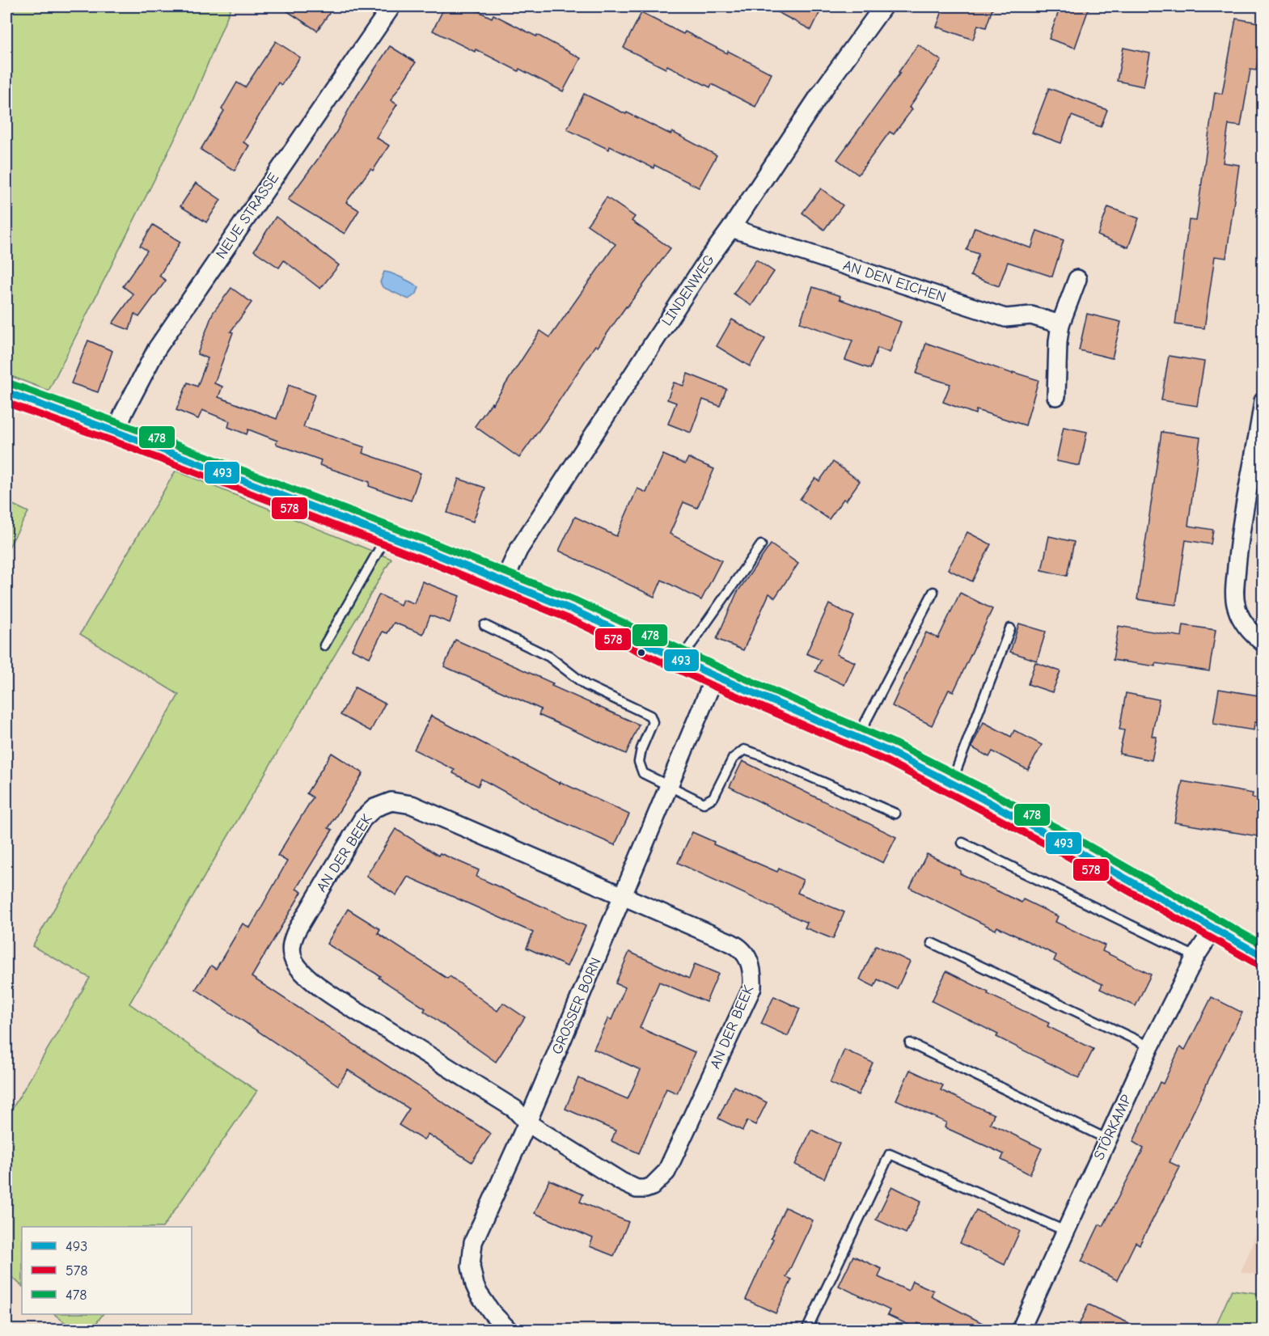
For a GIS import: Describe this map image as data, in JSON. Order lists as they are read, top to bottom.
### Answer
{
  "streets": {
    "street": [
      "NEUE STRASSE",
      "AN DEN EICHEN",
      "LINDENWEG",
      "AN DER BEEK",
      "GROSSER BORN",
      "STÖRKAMP"
    ]
  },
  "crossings": [
    ["AN DEN EICHEN", "LINDENWEG"],
    ["AN DER BEEK", "GROSSER BORN"]
  ],
  "lines": ["transit line 478", "transit line 493", "transit line 578"],
  "legend": ["493", "578", "478"]
}
